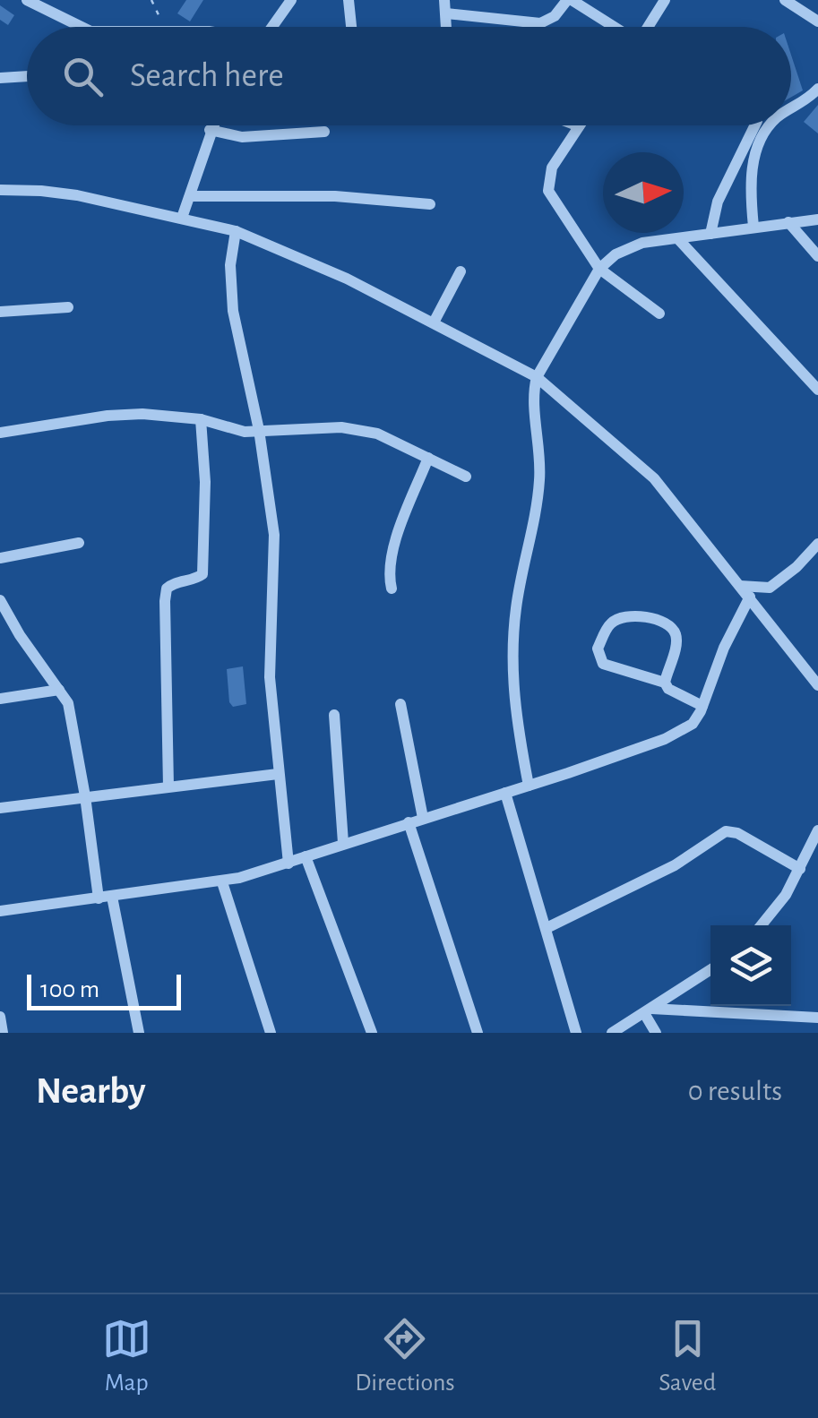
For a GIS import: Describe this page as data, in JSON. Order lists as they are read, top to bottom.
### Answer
{
  "scale_bar": "100 m",
  "north": "right",
  "page": {
    "search": "Search here",
    "scale": "100 m",
    "heading": ["Nearby", "0 results"],
    "nav": ["Map", "Directions", "Saved"]
  }
}
